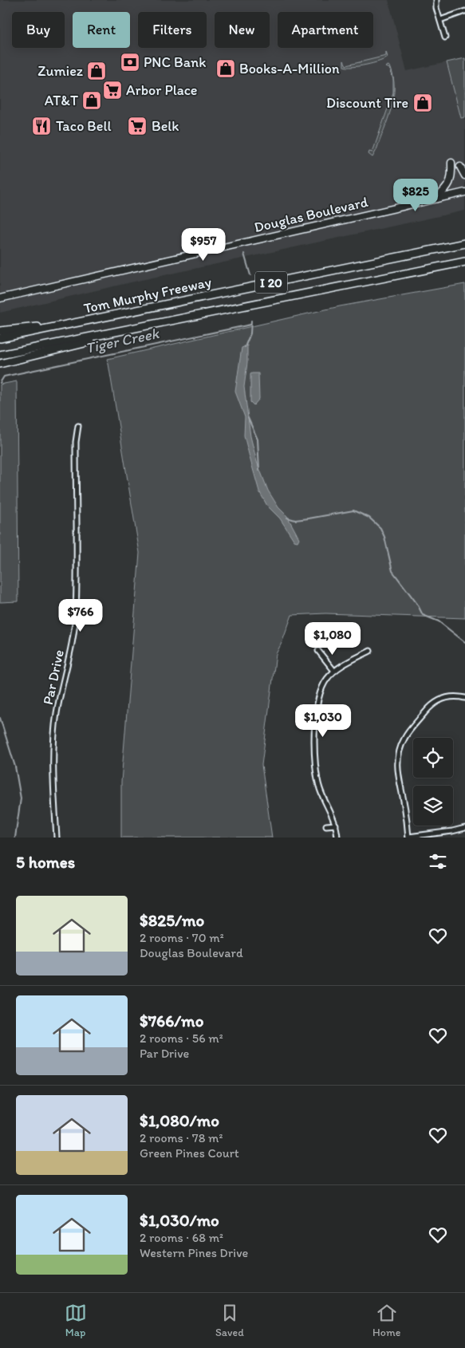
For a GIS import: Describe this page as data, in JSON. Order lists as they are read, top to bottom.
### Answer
{
  "streets": {
    "highway": ["I 20", "Tom Murphy Freeway"],
    "main road": ["Douglas Boulevard"],
    "street": ["Par Drive"]
  },
  "water": ["Tiger Creek"],
  "places": {
    "bank": ["PNC Bank"],
    "shop": [
      "Books-A-Million",
      "Zumiez",
      "AT&T",
      "Discount Tire"
    ],
    "supermarket": ["Arbor Place", "Belk"],
    "restaurant": ["Taco Bell"]
  },
  "page": {
    "chip": [
      "Buy",
      "Rent",
      "Filters",
      "New",
      "Apartment"
    ],
    "price": [
      "$825",
      "$957",
      "$766",
      "$1,080",
      "$1,030"
    ],
    "heading": "5 homes",
    "list": [
      {
        "name": "$825/mo",
        "note": "2 rooms · 70 m² · Douglas Boulevard"
      },
      {
        "name": "$766/mo",
        "note": "2 rooms · 56 m² · Par Drive"
      },
      {
        "name": "$1,080/mo",
        "note": "2 rooms · 78 m² · Green Pines Court"
      },
      {
        "name": "$1,030/mo",
        "note": "2 rooms · 68 m² · Western Pines Drive"
      }
    ],
    "tabs": ["Map", "Saved", "Home"]
  }
}
